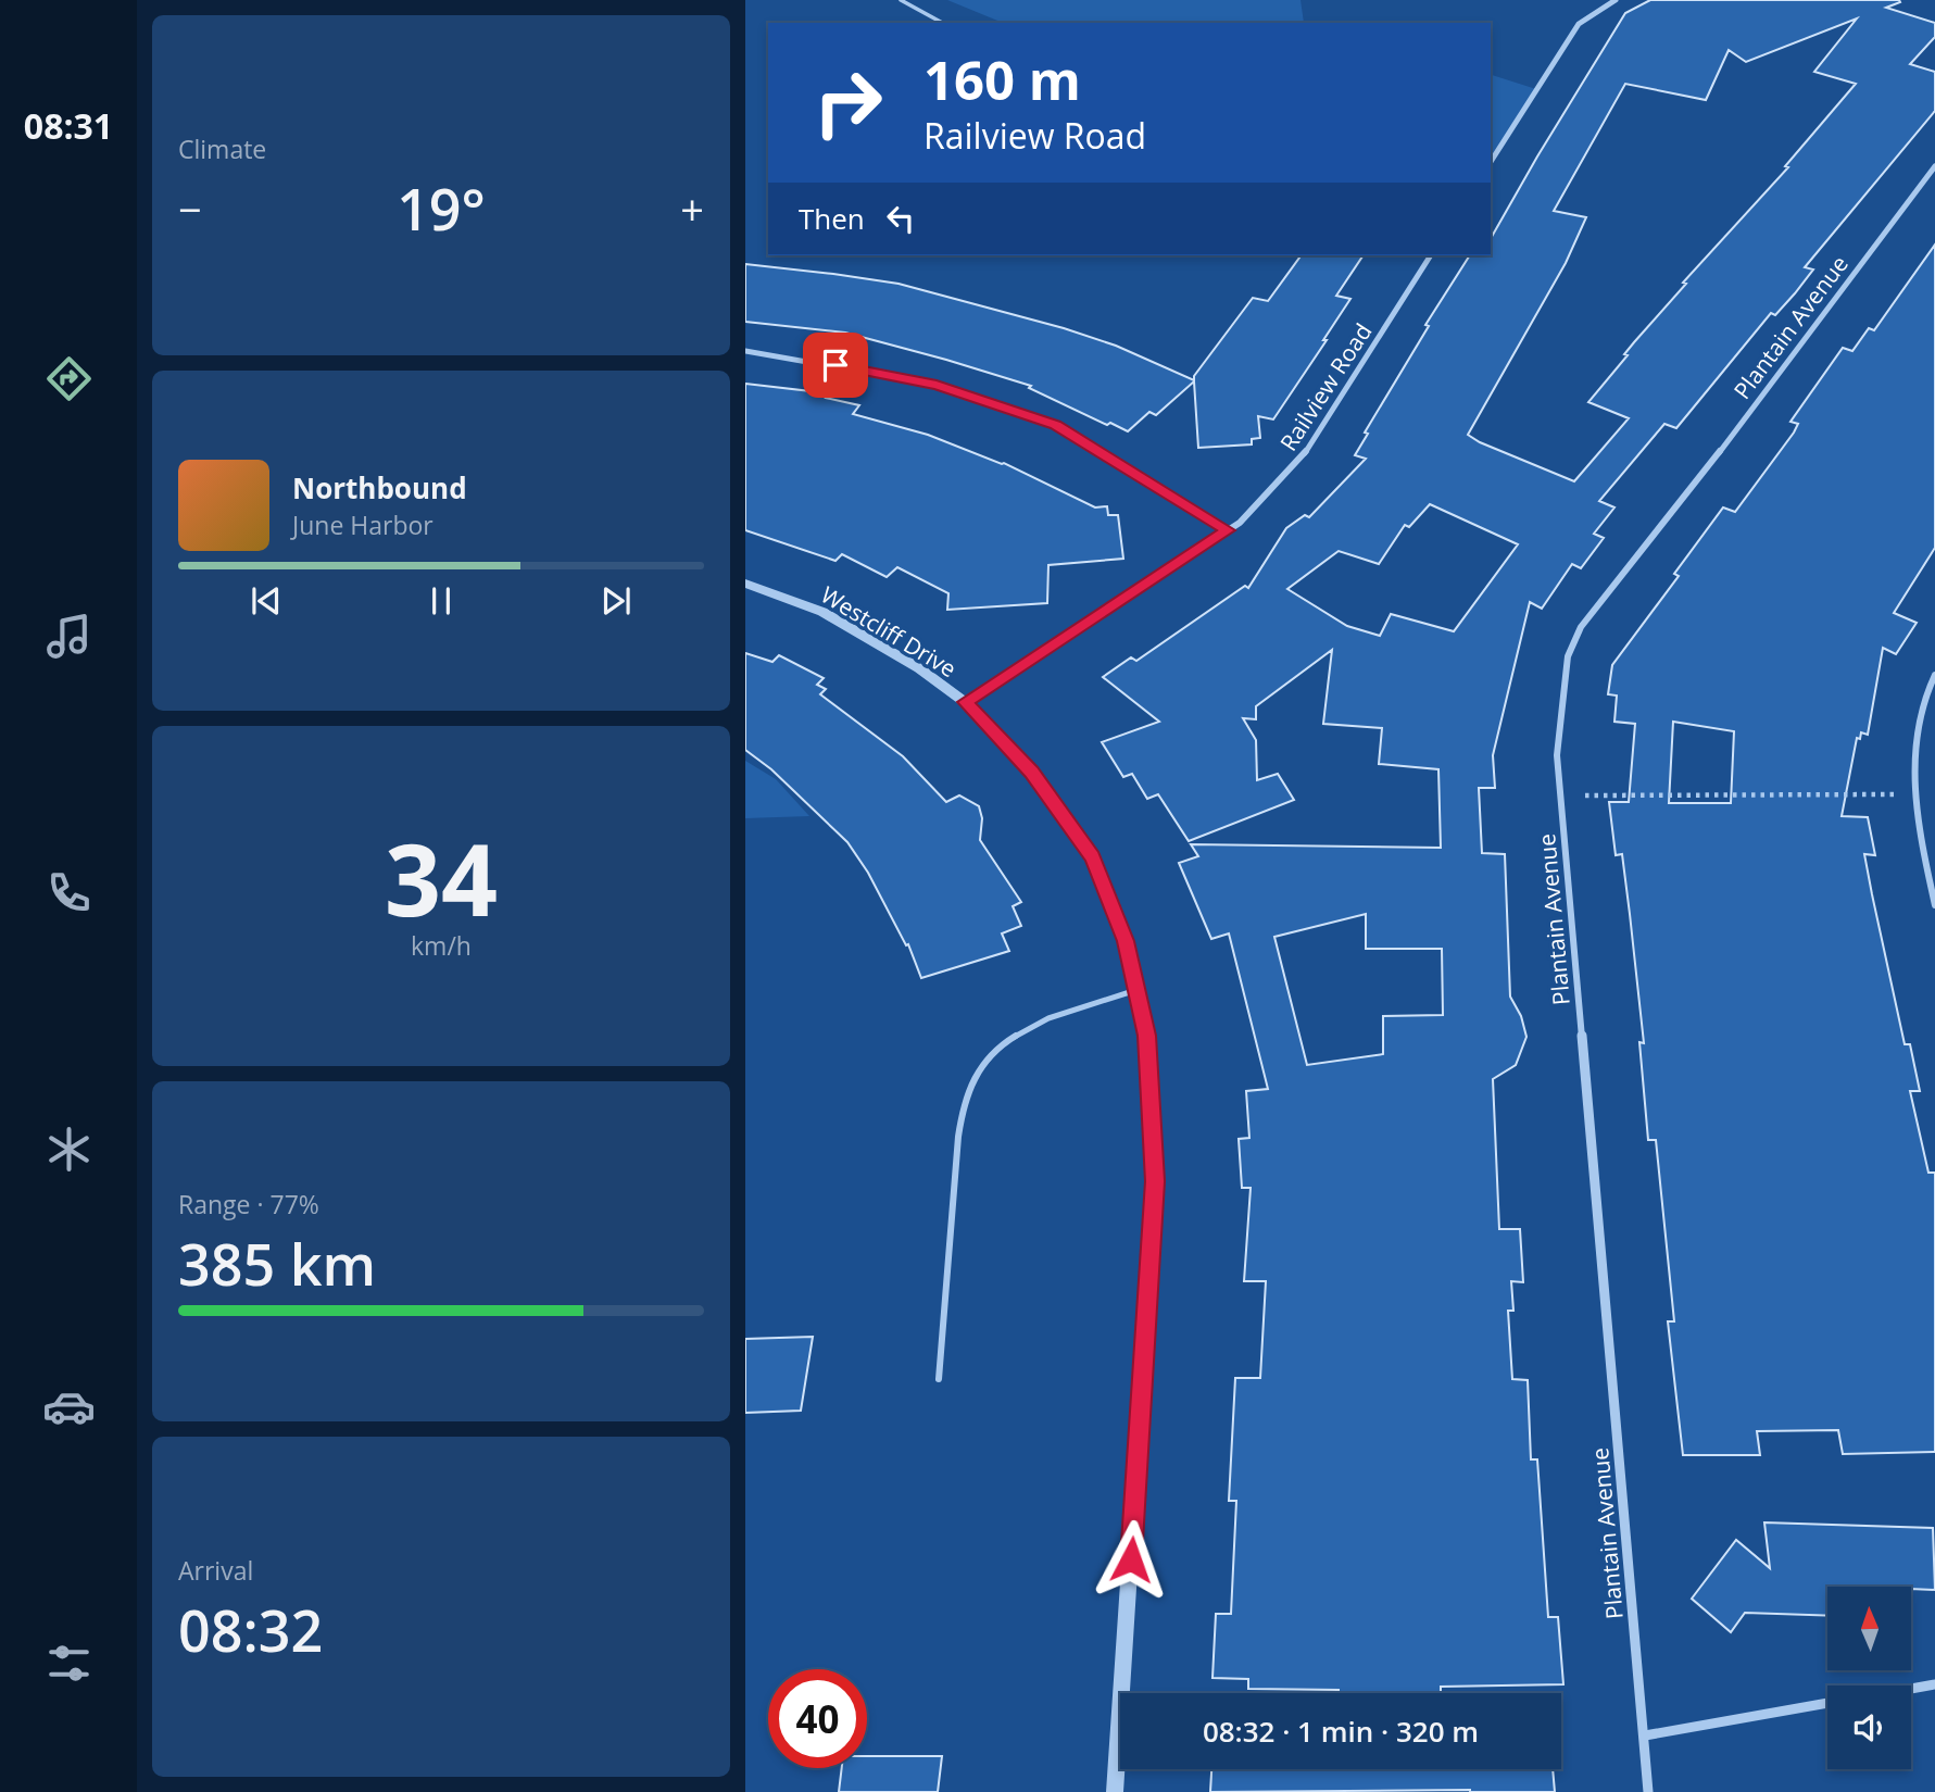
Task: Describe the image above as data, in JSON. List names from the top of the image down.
{
  "streets": {
    "street": ["Plantain Avenue", "Railview Road", "Westcliff Drive"]
  },
  "crossings": [
    ["Railview Road", "Westcliff Drive"]
  ],
  "north": "top",
  "page": {
    "tabs": "08:31",
    "tile": [
      "Climate",
      ["34", "km/h"],
      ["Range · 77%", "385 km"],
      ["Arrival", "08:32"]
    ],
    "turn": ["160 m", "Railview Road"],
    "heat": ["−", "19°", "+"],
    "then": "Then",
    "song": ["Northbound", "June Harbor"],
    "limit": "40",
    "trip": "08:32 · 1 min · 320 m"
  }
}
